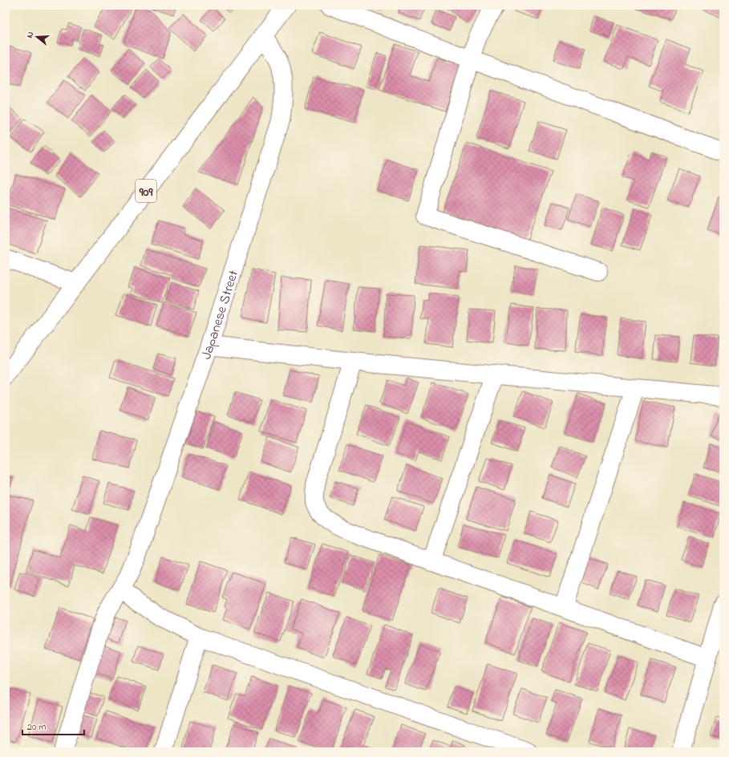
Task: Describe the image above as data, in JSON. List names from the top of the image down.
{
  "streets": {
    "street": ["909", "Japanese Street"]
  },
  "crossings": [
    ["909", "Japanese Street"]
  ],
  "scale_bar": "20 m",
  "north": "left"
}
